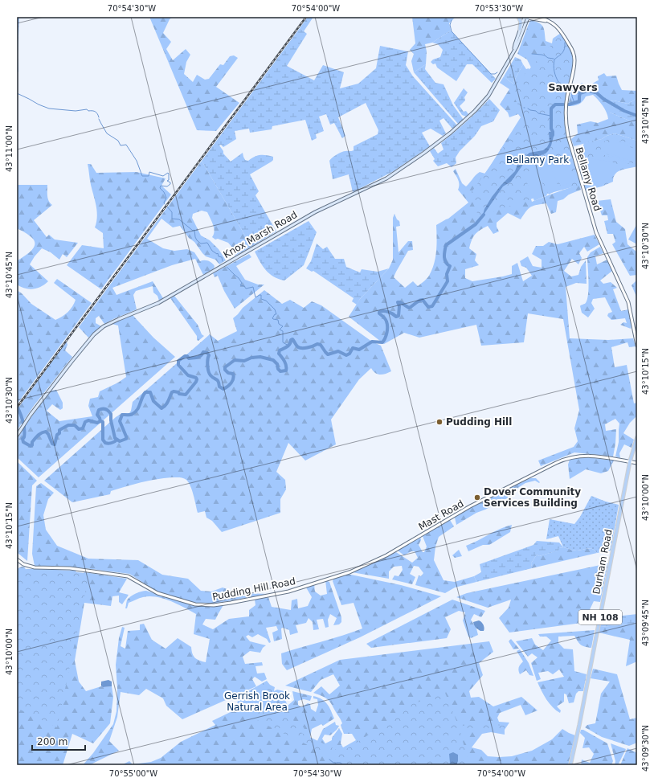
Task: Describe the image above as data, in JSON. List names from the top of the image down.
{
  "streets": {
    "main road": ["Knox Marsh Road", "Durham Road", "NH 108"],
    "street": ["Bellamy Road", "Mast Road", "Pudding Hill Road"]
  },
  "crossings": [
    ["Bellamy Road", "Knox Marsh Road"],
    ["Mast Road", "Durham Road"],
    ["Mast Road", "Pudding Hill Road"]
  ],
  "districts": ["Sawyers"],
  "parks": ["Bellamy Park", "Gerrish Brook Natural Area"],
  "places": ["Pudding Hill", "Dover Community Services Building"],
  "scale_bar": "200 m",
  "coordinates": [
    "70°54'30\"W",
    "70°54'00\"W",
    "70°53'30\"W",
    "43°10'45\"N",
    "43°11'00\"N",
    "43°10'30\"N",
    "43°10'15\"N",
    "43°10'00\"N",
    "43°09'45\"N",
    "43°09'30\"N",
    "70°55'00\"W"
  ]
}
